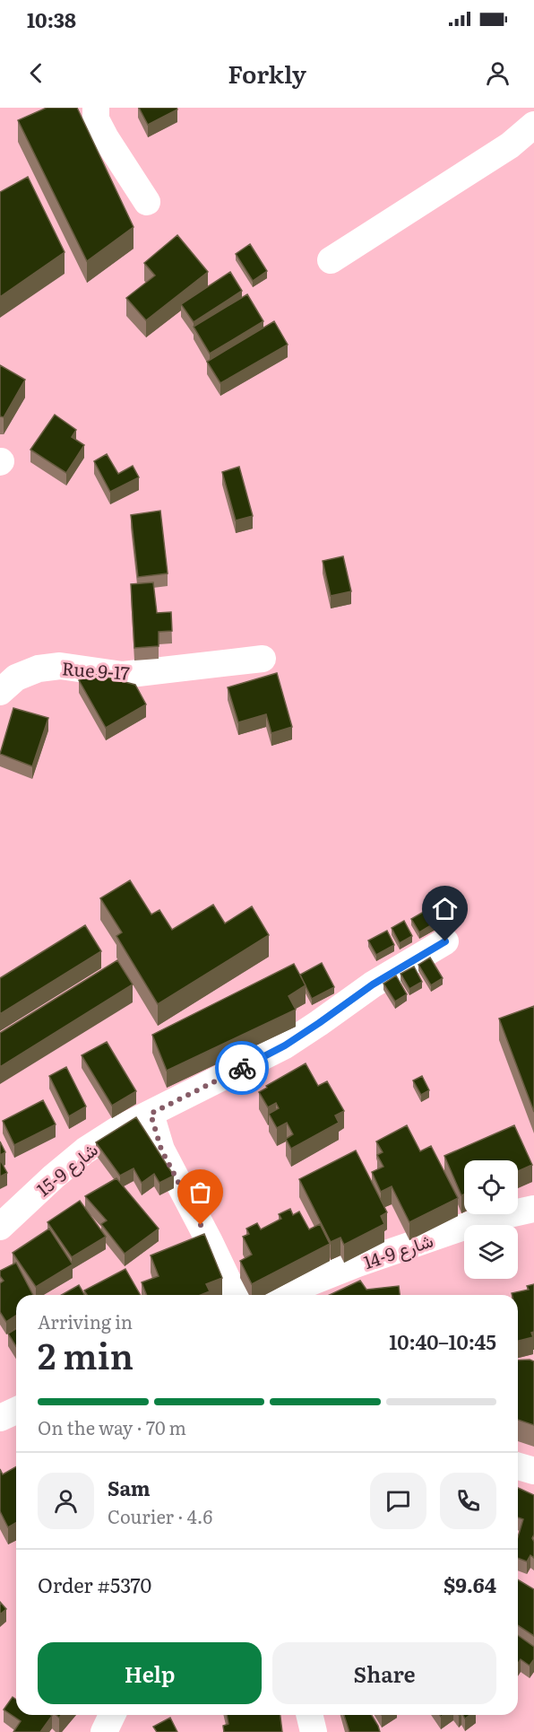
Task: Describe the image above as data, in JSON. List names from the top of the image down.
{
  "streets": {
    "street": ["Rue 9-17", "شارع 9-15", "شارع 9-14"]
  },
  "page": {
    "status": "10:38",
    "header": "Forkly",
    "heading": ["2 min", "Arriving in", "10:40–10:45"],
    "panel": [
      "Sam",
      "Courier · 4.6",
      "Order #5370",
      "$9.64"
    ],
    "bar": "On the way · 70 m",
    "buttons": ["Help", "Share"]
  }
}
